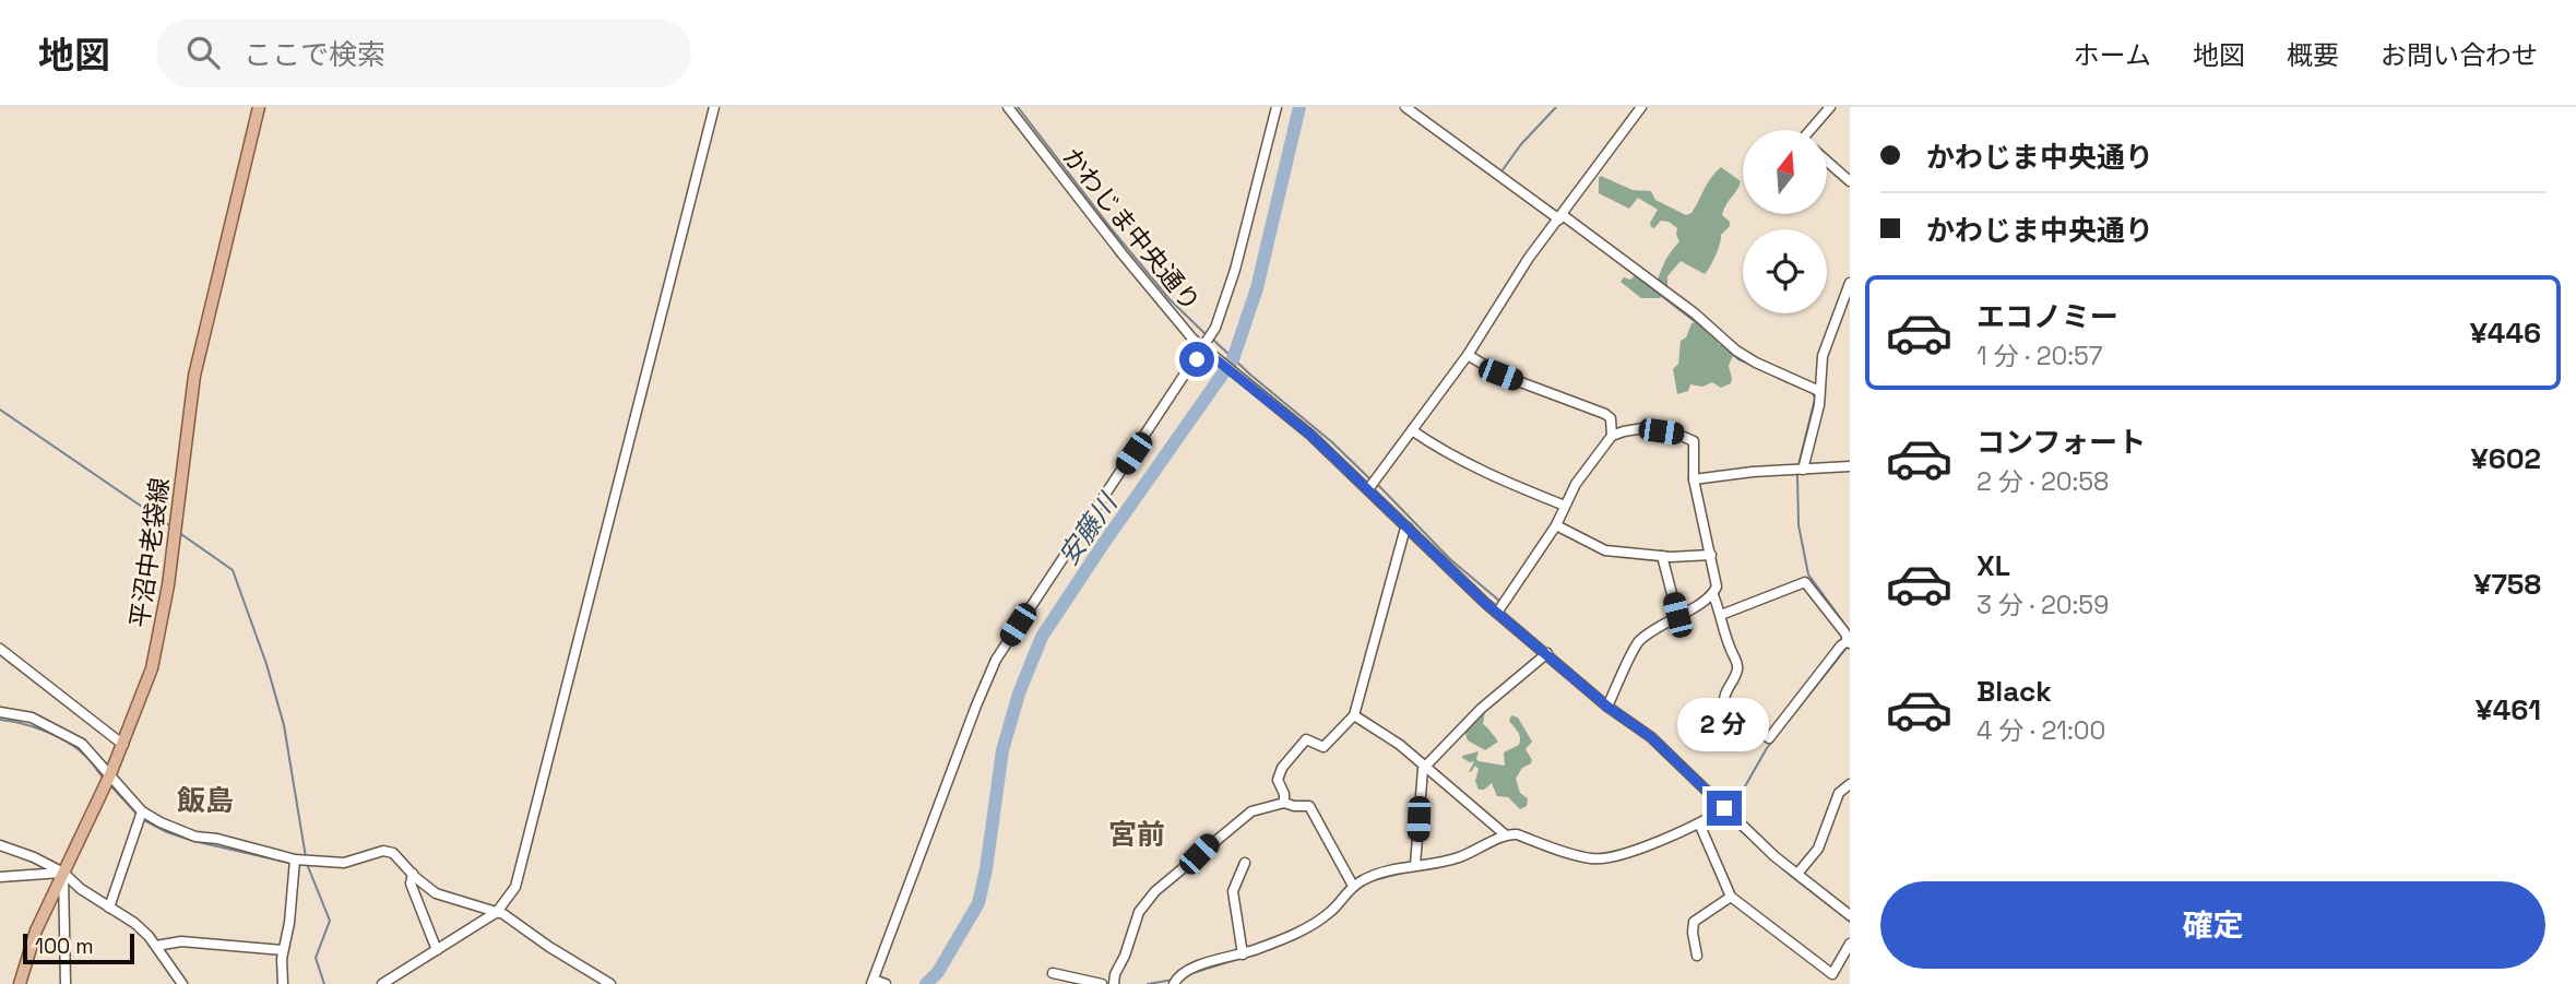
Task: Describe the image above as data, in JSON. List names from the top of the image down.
{
  "streets": {
    "main road": ["平沼中老袋線"],
    "street": ["かわじま中央通り"]
  },
  "districts": ["飯島", "宮前"],
  "water": ["安藤川"],
  "scale_bar": "100 m",
  "north": "top",
  "page": {
    "header": "地図",
    "search": "ここで検索",
    "nav": [
      "ホーム",
      "地図",
      "概要",
      "お問い合わせ"
    ],
    "banner": ["かわじま中央通り", "かわじま中央通り"],
    "list": [
      {
        "name": "エコノミー",
        "note": "1 分 · 20:57",
        "value": "¥446"
      },
      {
        "name": "コンフォート",
        "note": "2 分 · 20:58",
        "value": "¥602"
      },
      {
        "name": "XL",
        "note": "3 分 · 20:59",
        "value": "¥758"
      },
      {
        "name": "Black",
        "note": "4 分 · 21:00",
        "value": "¥461"
      }
    ],
    "bubble": "2 分",
    "buttons": "確定",
    "scale": "100 m"
  }
}
